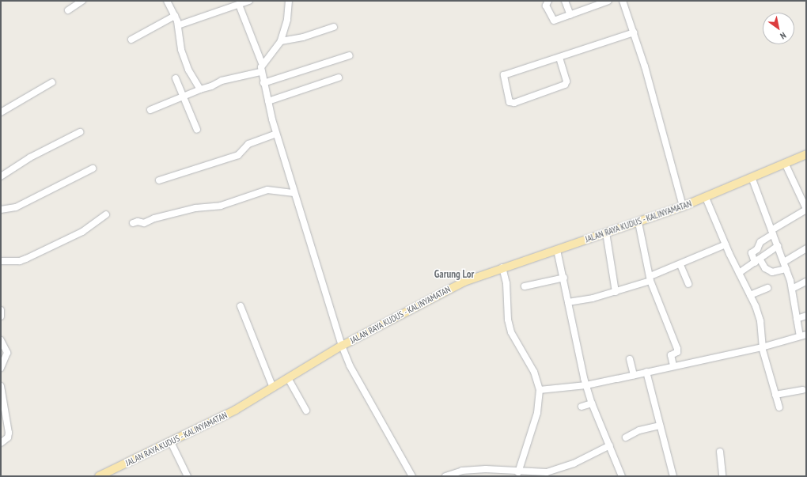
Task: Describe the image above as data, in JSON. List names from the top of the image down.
{
  "streets": {
    "main road": ["JALAN RAYA KUDUS - KALINYAMATAN"]
  },
  "districts": ["Garung Lor"],
  "north": "bottom right"
}
